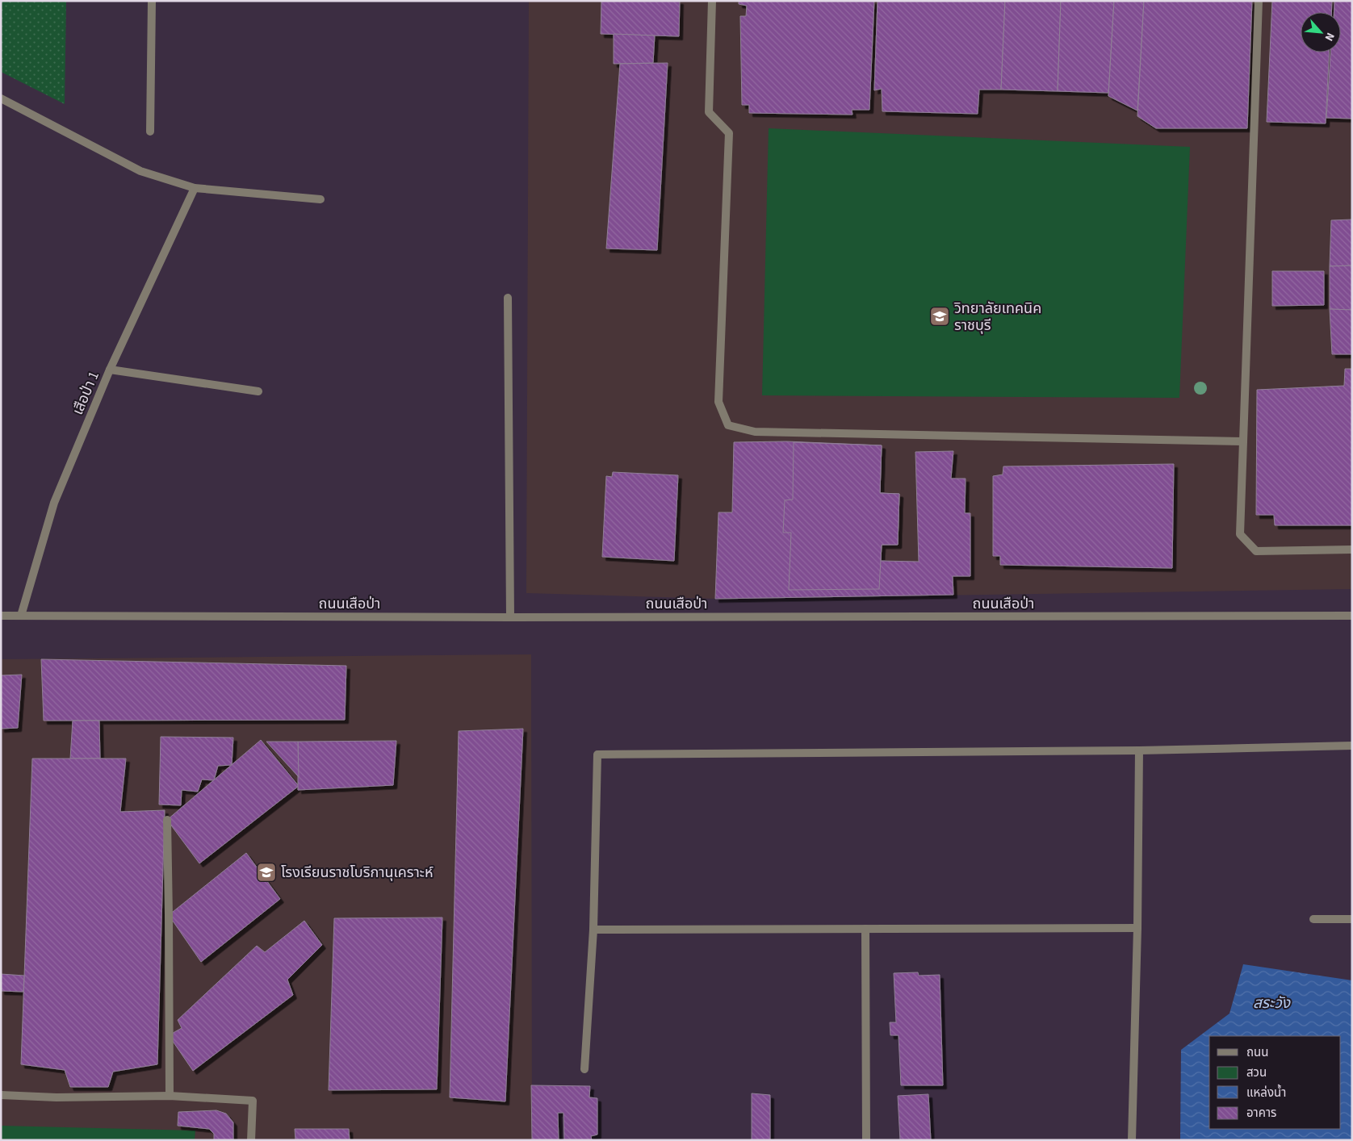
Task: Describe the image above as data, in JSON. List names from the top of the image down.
{
  "streets": {
    "street": ["เสือป่า 1", "ถนนเสือป่า"]
  },
  "crossings": [
    ["เสือป่า 1", "ถนนเสือป่า"]
  ],
  "water": ["สระวัง"],
  "places": {
    "school or university": ["วิทยาลัยเทคนิค ราชบุรี", "โรงเรียนราชโบริกานุเคราะห์"]
  },
  "legend": [
    "ถนน",
    "สวน",
    "แหล่งน้ำ",
    "อาคาร"
  ],
  "north": "bottom right"
}
